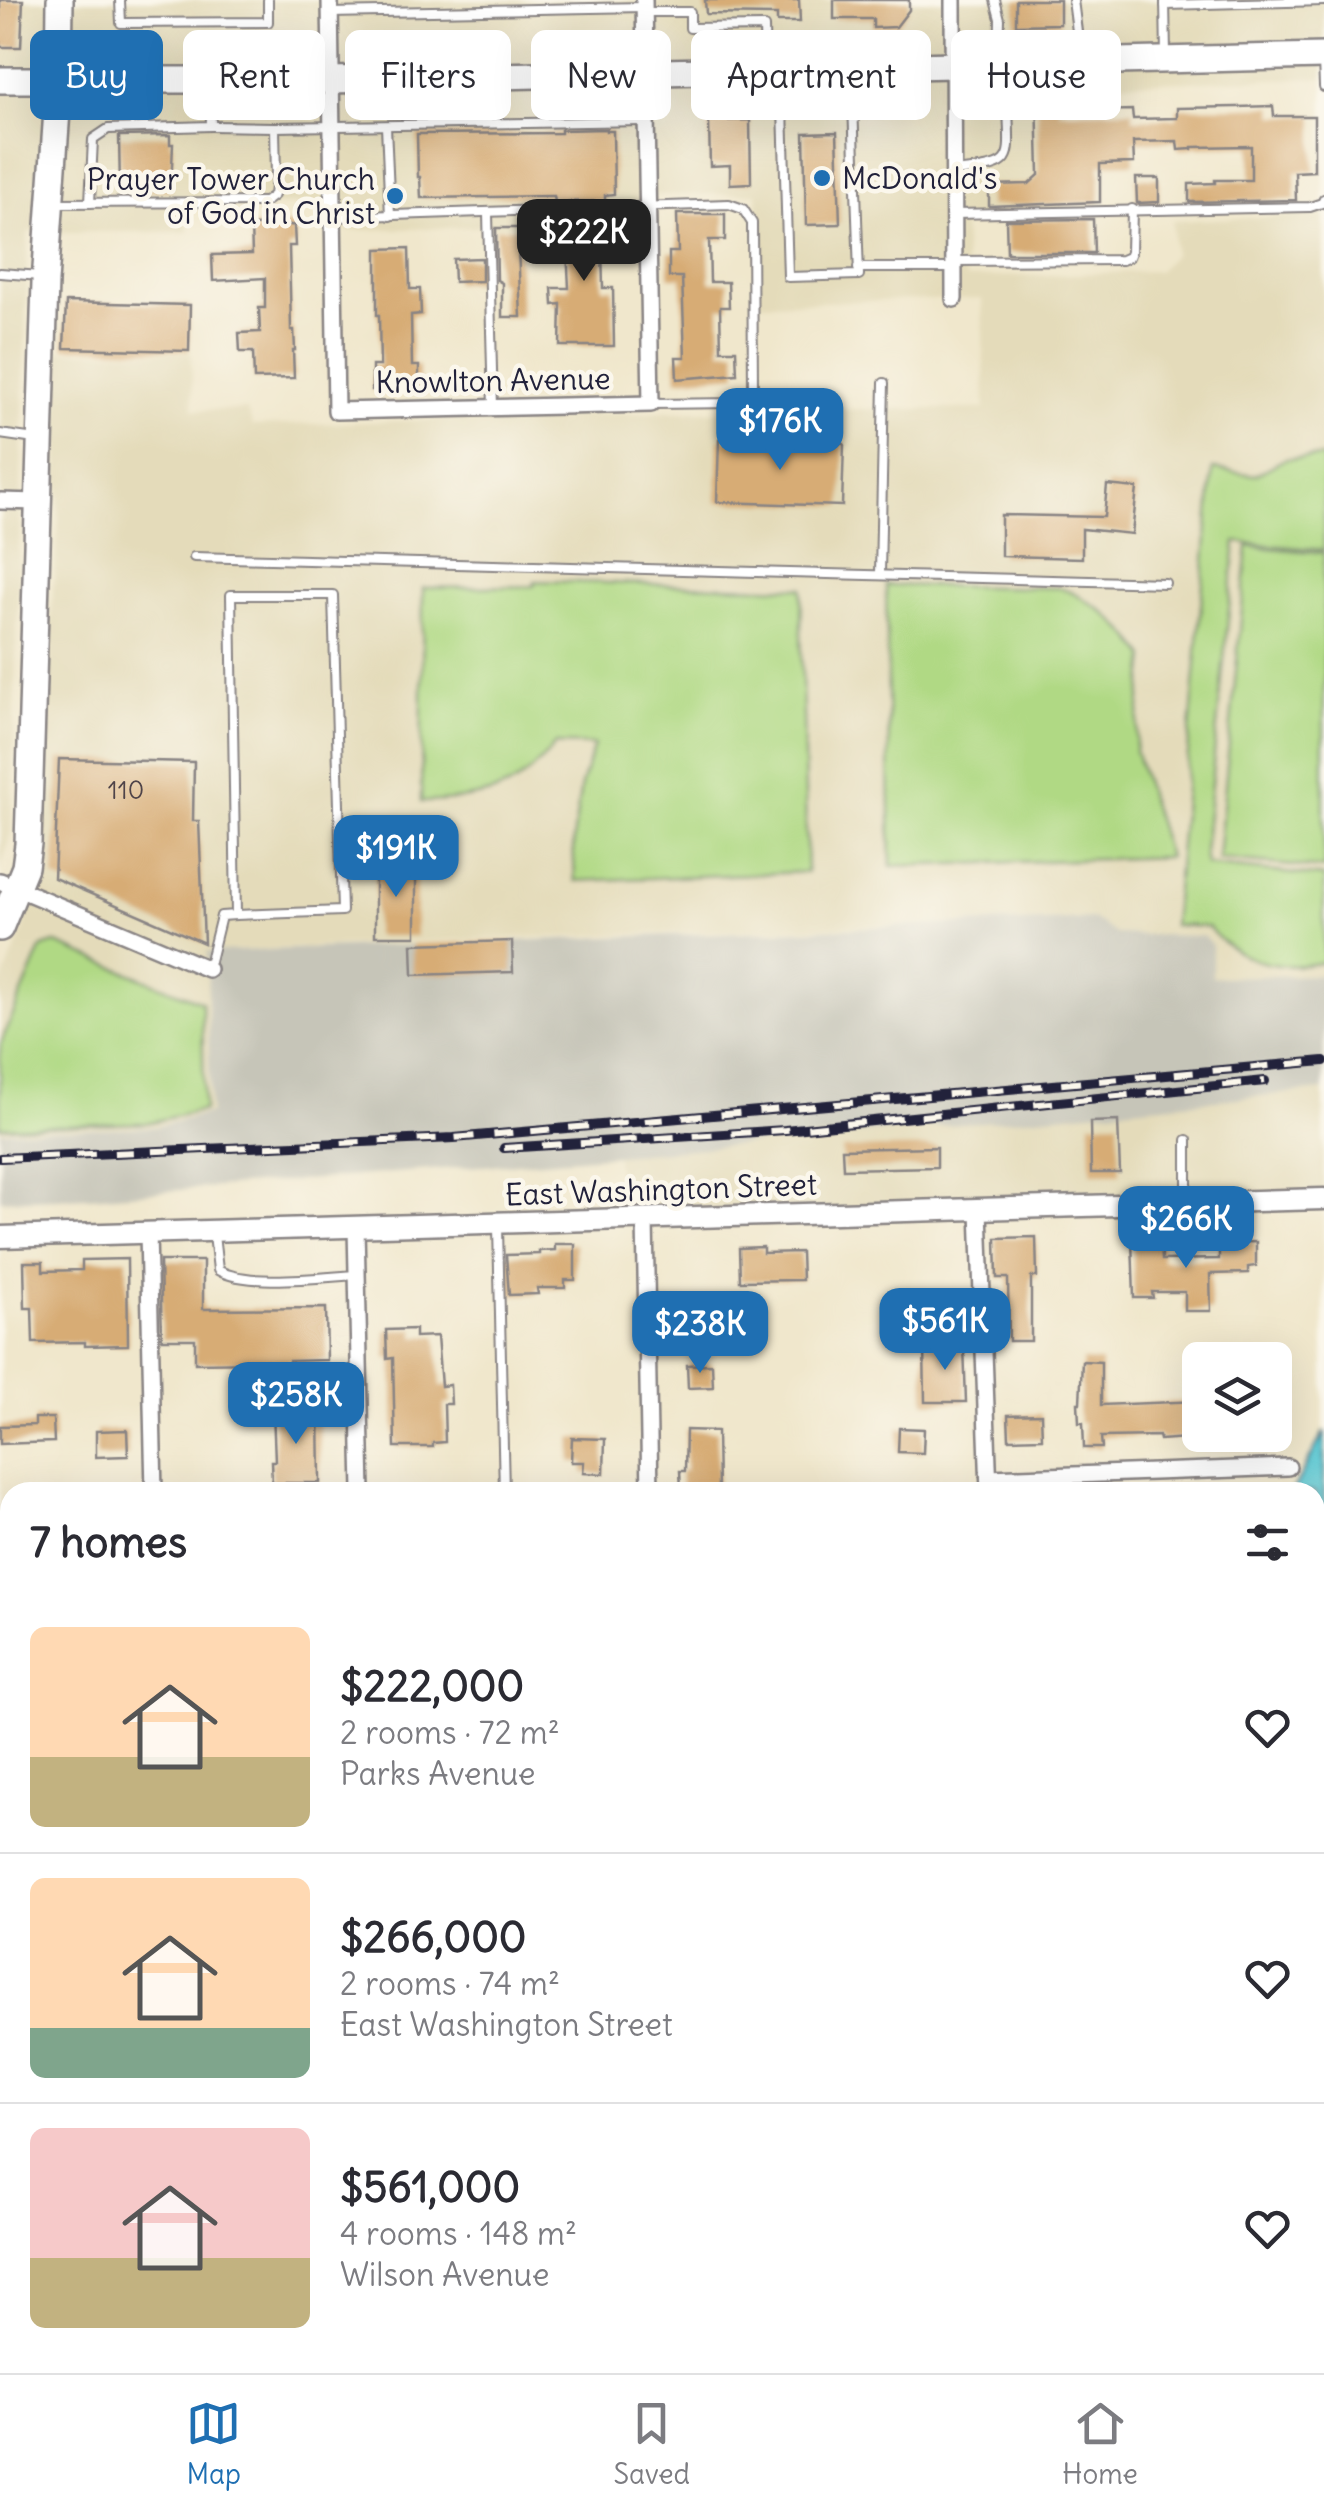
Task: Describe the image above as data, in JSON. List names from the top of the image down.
{
  "streets": {
    "street": ["Knowlton Avenue", "East Washington Street"]
  },
  "places": ["McDonald's", "Prayer Tower Church of God in Christ"],
  "house_numbers": ["110"],
  "page": {
    "chip": [
      "Buy",
      "Rent",
      "Filters",
      "New",
      "Apartment",
      "House"
    ],
    "price": [
      "$222K",
      "$176K",
      "$191K",
      "$266K",
      "$561K",
      "$238K",
      "$258K"
    ],
    "heading": "7 homes",
    "list": [
      {
        "name": "$222,000",
        "note": "2 rooms · 72 m² · Parks Avenue"
      },
      {
        "name": "$266,000",
        "note": "2 rooms · 74 m² · East Washington Street"
      },
      {
        "name": "$561,000",
        "note": "4 rooms · 148 m² · Wilson Avenue"
      }
    ],
    "tabs": ["Map", "Saved", "Home"]
  }
}
